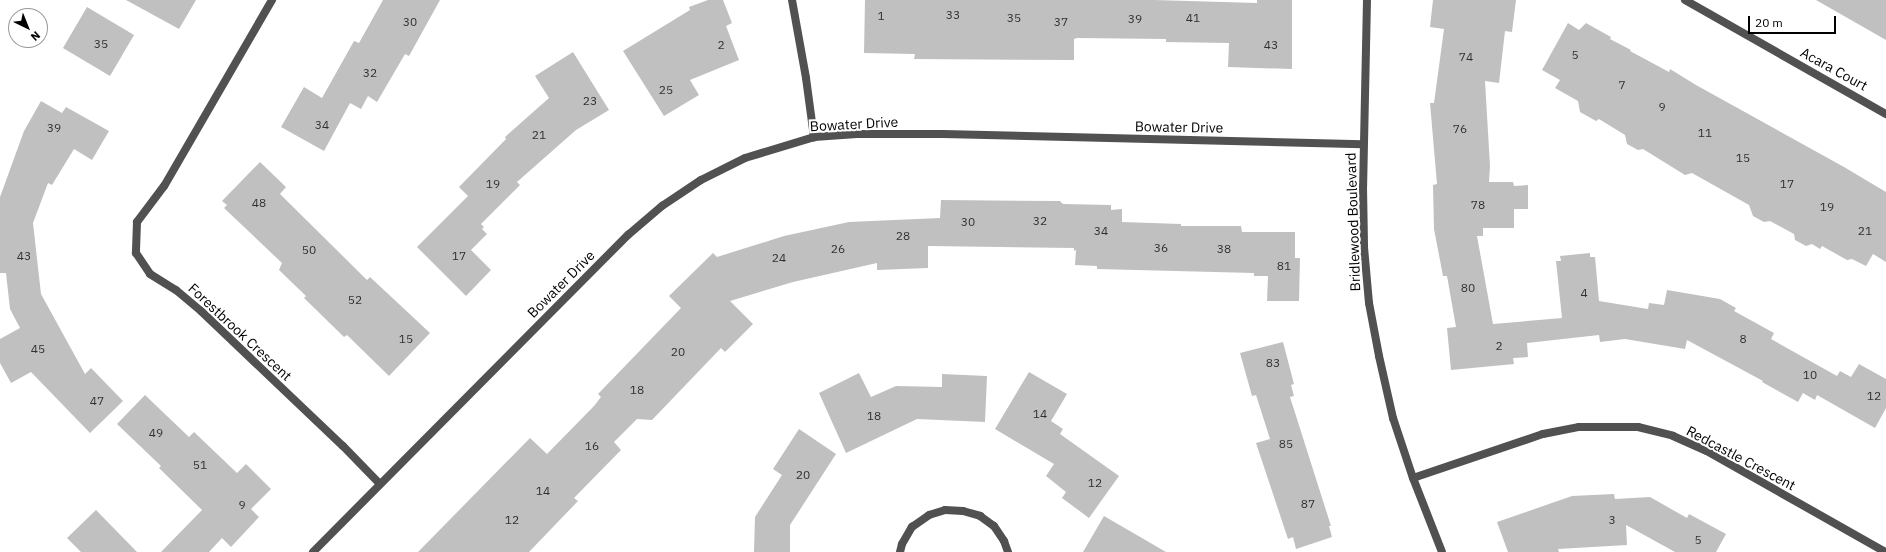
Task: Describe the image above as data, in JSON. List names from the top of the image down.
{
  "streets": {
    "street": [
      "Acara Court",
      "Bowater Drive",
      "Bridlewood Boulevard",
      "Forestbrook Crescent",
      "Redcastle Crescent"
    ]
  },
  "crossings": [
    ["Bowater Drive", "Bridlewood Boulevard"],
    ["Bowater Drive", "Forestbrook Crescent"],
    ["Bridlewood Boulevard", "Redcastle Crescent"]
  ],
  "house_numbers": [
    "33",
    "1",
    "35",
    "41",
    "39",
    "30",
    "37",
    "35",
    "2",
    "43",
    "5",
    "74",
    "32",
    "7",
    "25",
    "23",
    "9",
    "34",
    "39",
    "76",
    "11",
    "21",
    "15",
    "19",
    "17",
    "48",
    "78",
    "19",
    "32",
    "30",
    "34",
    "21",
    "28",
    "36",
    "26",
    "38",
    "50",
    "43",
    "17",
    "24",
    "81",
    "80",
    "4",
    "52",
    "15",
    "8",
    "2",
    "45",
    "20",
    "83",
    "10",
    "18",
    "12",
    "47",
    "14",
    "18",
    "49",
    "85",
    "16",
    "51",
    "20",
    "12",
    "14",
    "87",
    "9",
    "12",
    "3",
    "5"
  ],
  "scale_bar": "20 m",
  "north": "bottom right"
}
